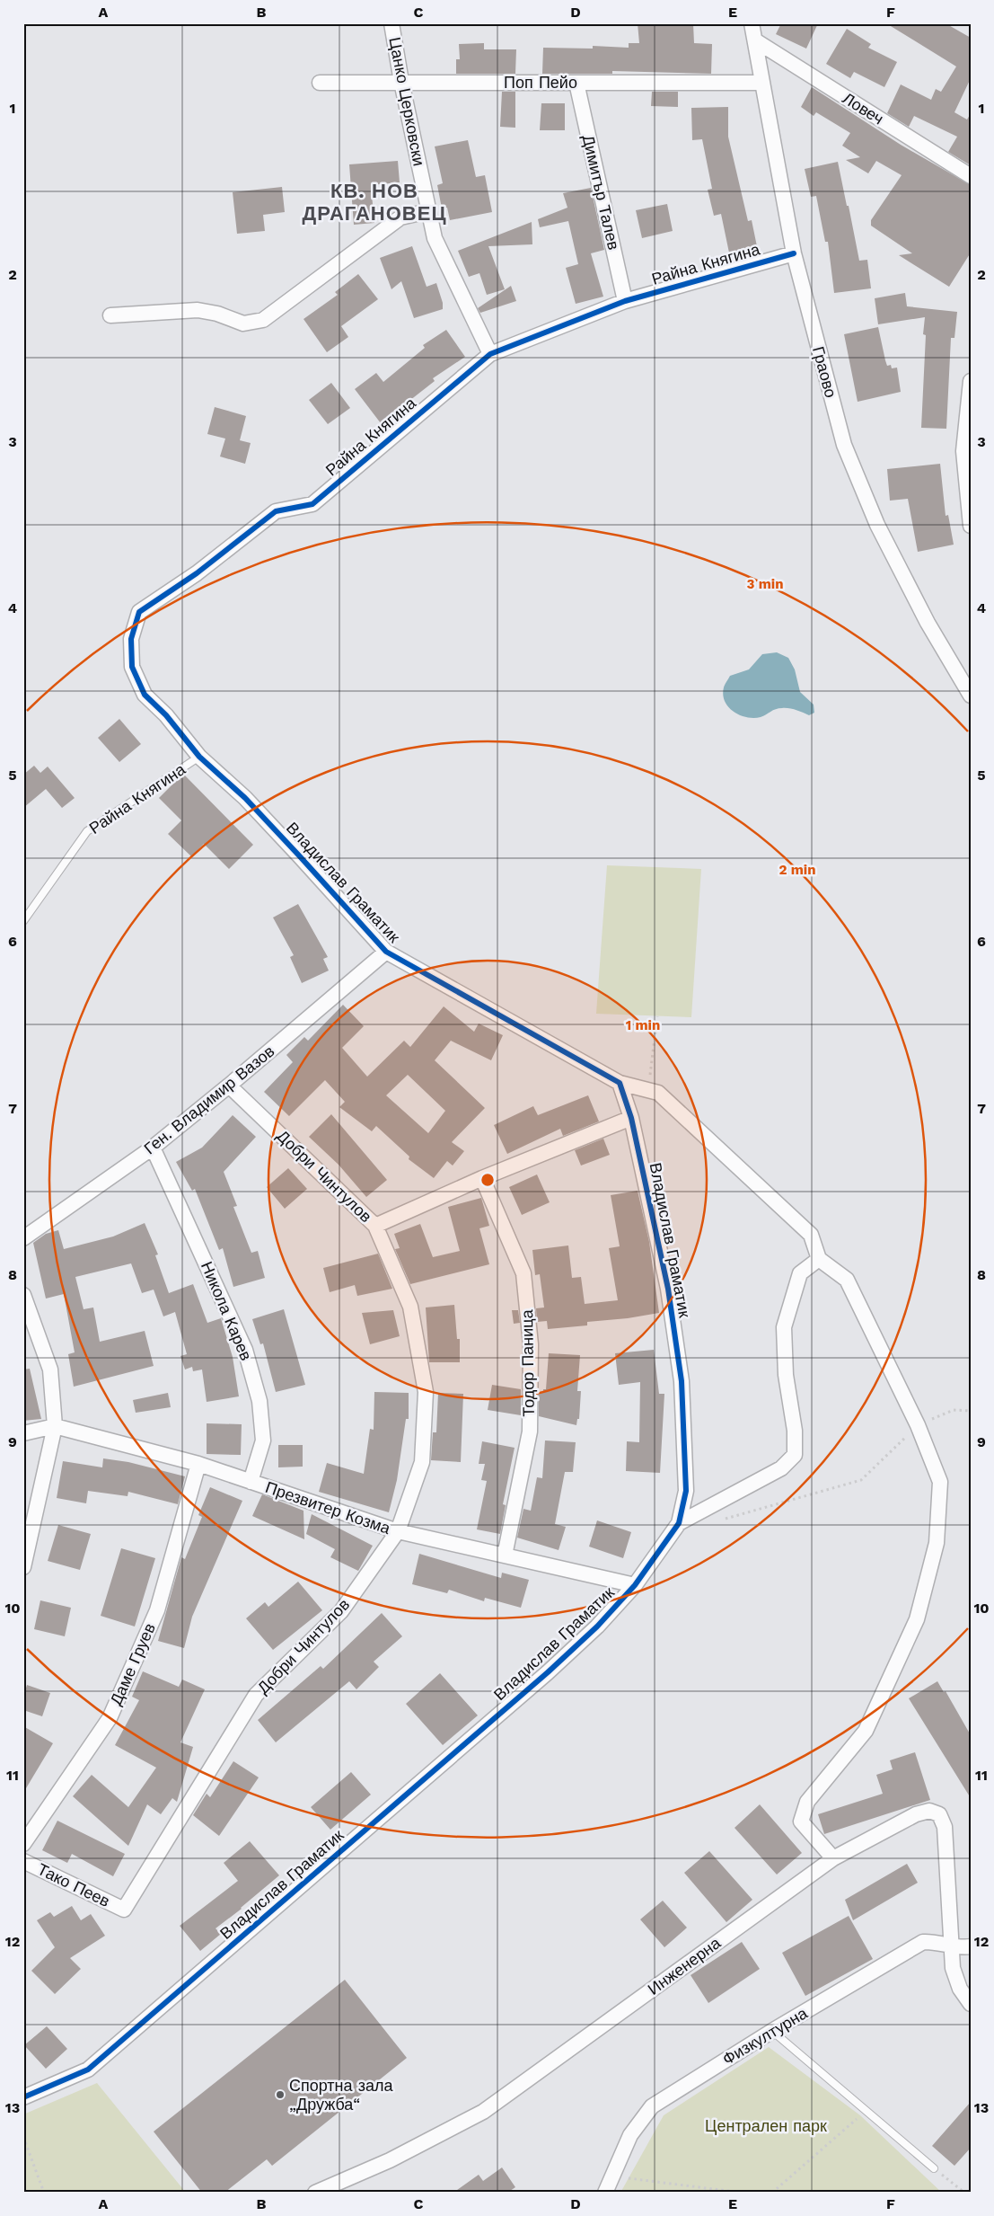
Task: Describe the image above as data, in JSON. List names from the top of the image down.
{
  "streets": {
    "street": [
      "Поп Пейо",
      "Цанко Церковски",
      "Ловеч",
      "Димитър Талев",
      "Райна Княгина",
      "Граово",
      "Владислав Граматик",
      "Ген. Владимир Вазов",
      "Добри Чинтулов",
      "Никола Карев",
      "Тодор Паница",
      "Презвитер Козма",
      "Даме Груев",
      "Тако Пеев",
      "Инженерна",
      "Физкултурна"
    ]
  },
  "crossings": [
    ["Поп Пейо", "Цанко Церковски"],
    ["Поп Пейо", "Димитър Талев"],
    ["Поп Пейо", "Граово"],
    ["Цанко Церковски", "Райна Княгина"],
    ["Ловеч", "Граово"],
    ["Димитър Талев", "Райна Княгина"],
    ["Райна Княгина", "Граово"],
    ["Райна Княгина", "Владислав Граматик"],
    ["Владислав Граматик", "Ген. Владимир Вазов"],
    ["Владислав Граматик", "Презвитер Козма"],
    ["Ген. Владимир Вазов", "Добри Чинтулов"],
    ["Ген. Владимир Вазов", "Никола Карев"],
    ["Добри Чинтулов", "Презвитер Козма"],
    ["Добри Чинтулов", "Тако Пеев"],
    ["Никола Карев", "Презвитер Козма"],
    ["Тодор Паница", "Презвитер Козма"],
    ["Презвитер Козма", "Даме Груев"],
    ["Инженерна", "Физкултурна"]
  ],
  "districts": ["КВ. НОВ ДРАГАНОВЕЦ"],
  "parks": ["Централен парк"],
  "places": ["Спортна зала „Дружба“"],
  "grid": {
    "columns": [
      "A",
      "B",
      "C",
      "D",
      "E",
      "F"
    ],
    "rows": [
      "1",
      "2",
      "3",
      "4",
      "5",
      "6",
      "7",
      "8",
      "9",
      "10",
      "11",
      "12",
      "13"
    ]
  },
  "rings": ["3 min", "2 min", "1 min"]
}
